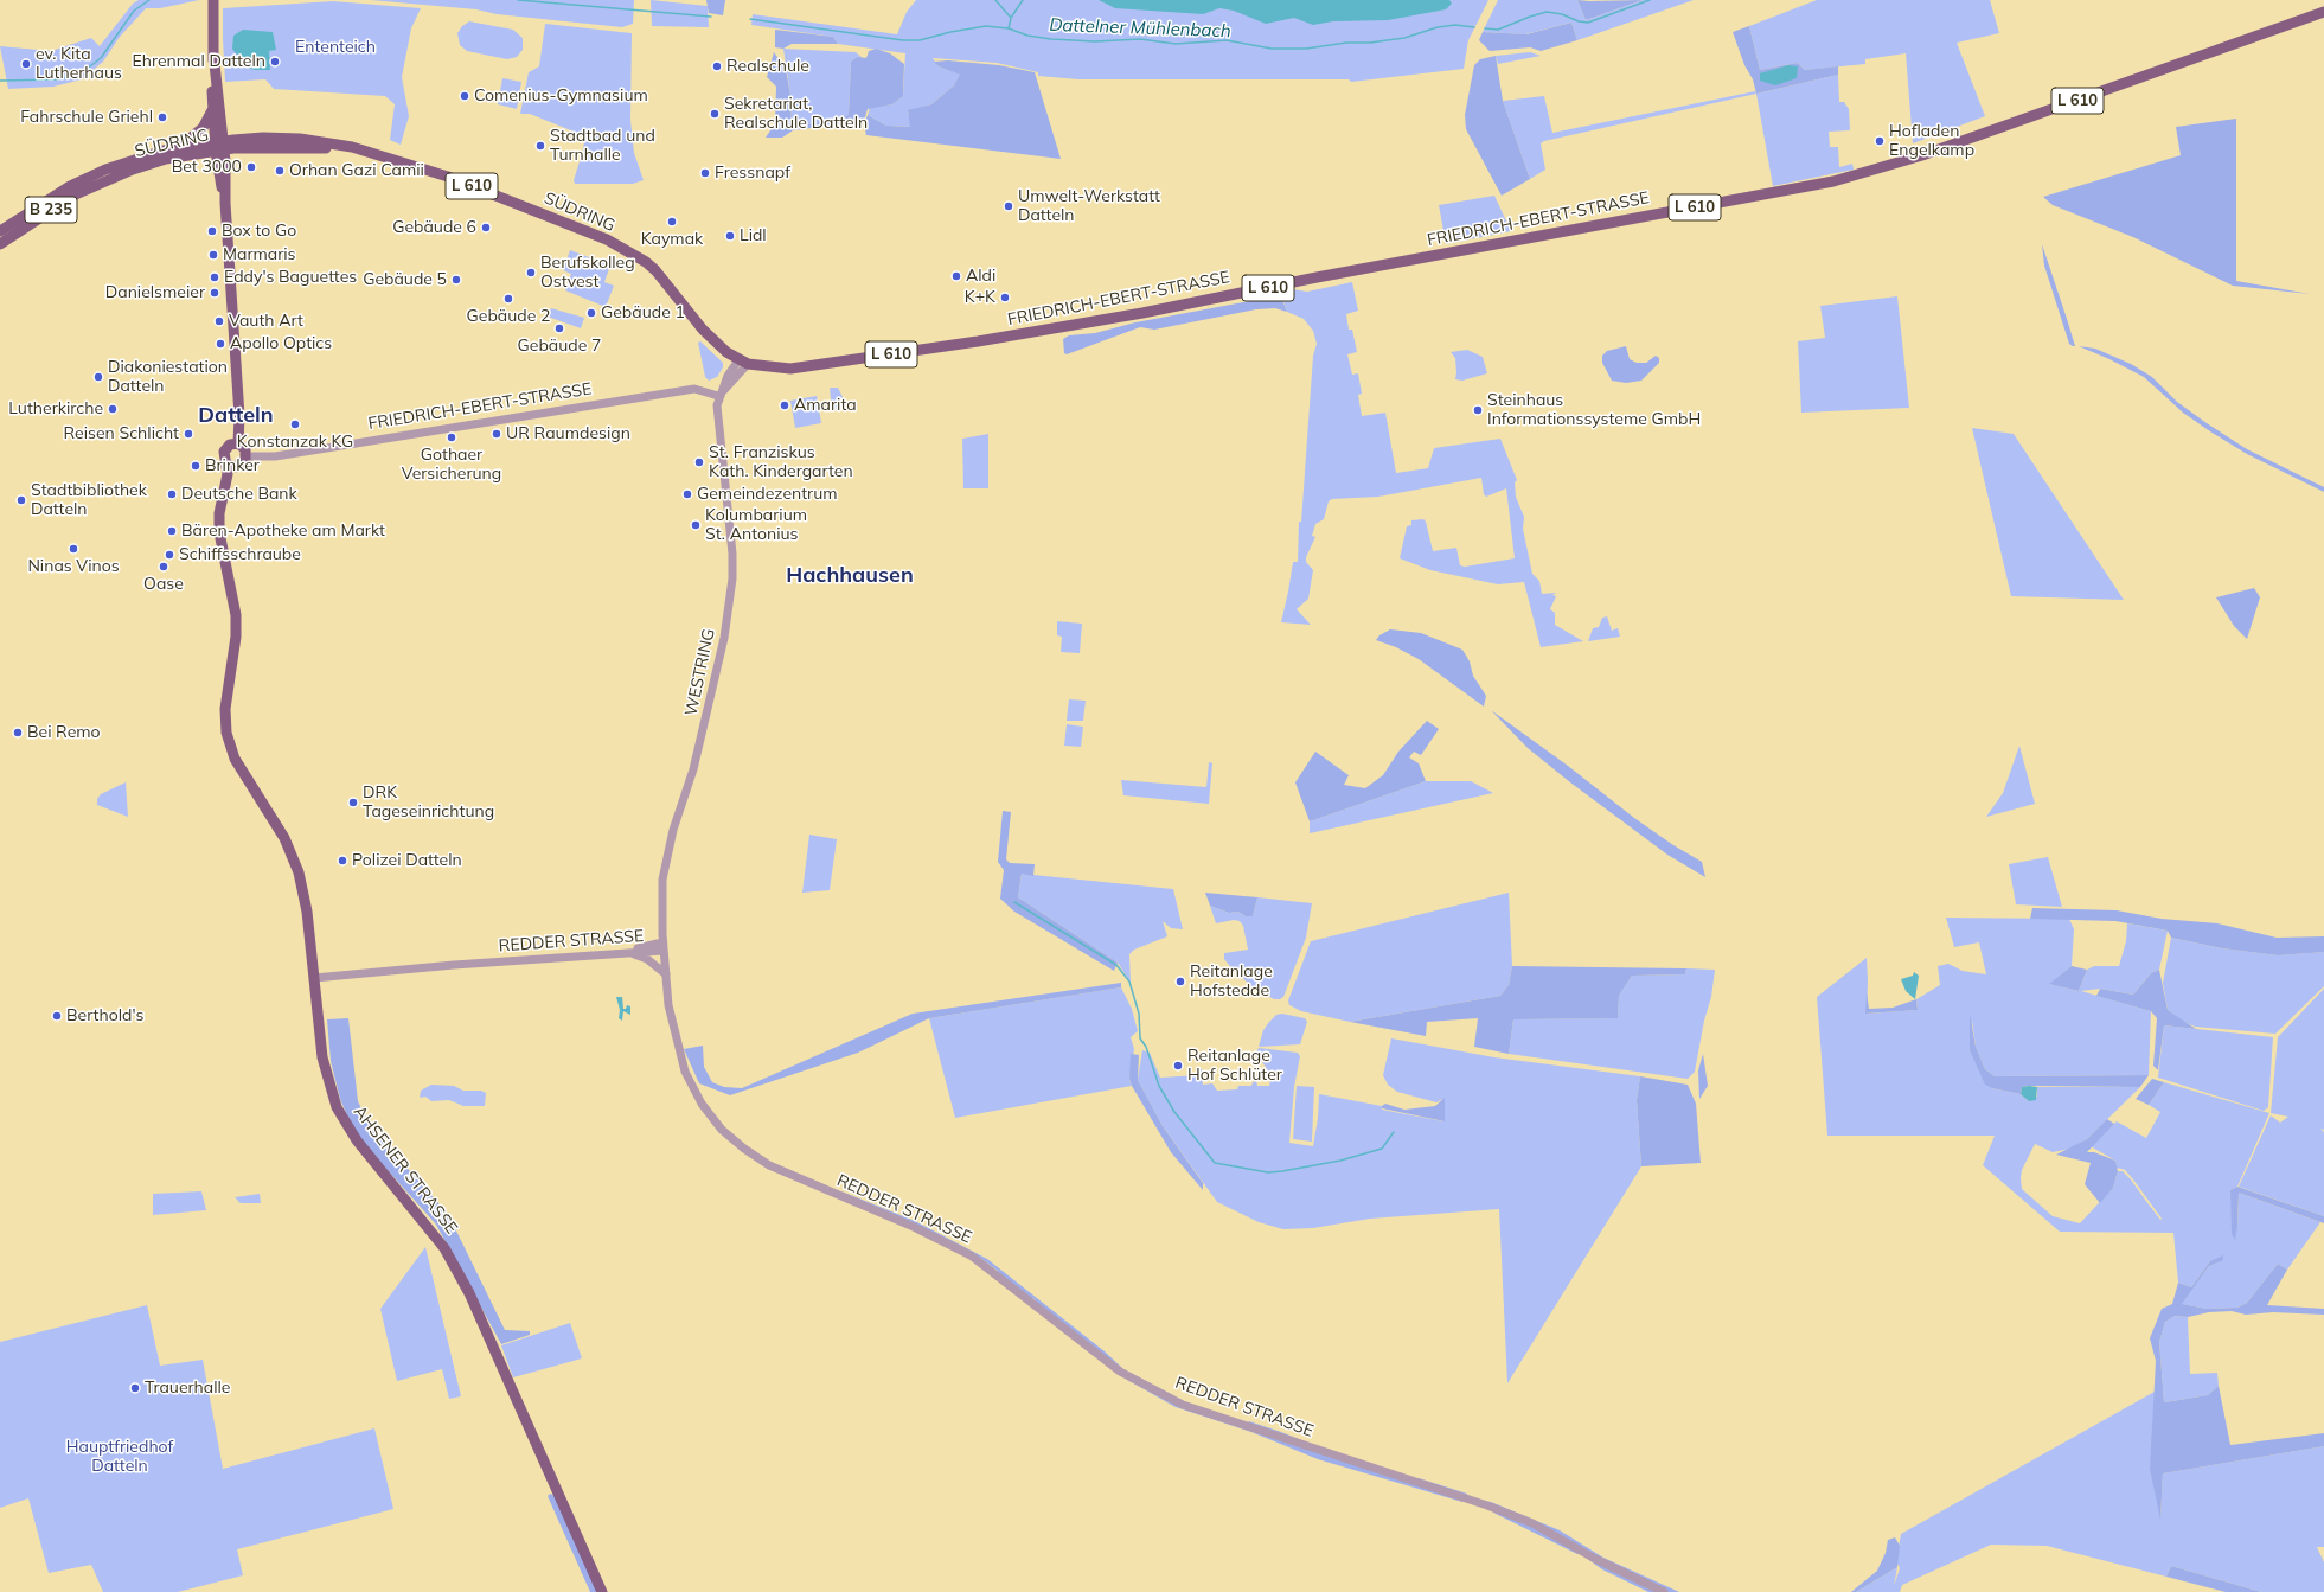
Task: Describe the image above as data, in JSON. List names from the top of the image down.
{
  "streets": {
    "main road": [
      "L 610",
      "SÜDRING",
      "B 235",
      "FRIEDRICH-EBERT-STRASSE",
      "AHSENER STRASSE"
    ],
    "street": ["WESTRING", "REDDER STRASSE"]
  },
  "crossings": [
    ["SÜDRING", "B 235"],
    ["SÜDRING", "FRIEDRICH-EBERT-STRASSE"],
    ["SÜDRING", "WESTRING"],
    ["FRIEDRICH-EBERT-STRASSE", "WESTRING"],
    ["FRIEDRICH-EBERT-STRASSE", "AHSENER STRASSE"],
    ["WESTRING", "REDDER STRASSE"],
    ["REDDER STRASSE", "AHSENER STRASSE"]
  ],
  "districts": ["Datteln", "Hachhausen"],
  "water": ["Dattelner Mühlenbach"],
  "parks": ["Ententeich", "Hauptfriedhof Datteln"],
  "places": [
    "Ehrenmal Datteln",
    "ev. Kita Lutherhaus",
    "Realschule",
    "Comenius-Gymnasium",
    "Sekretariat, Realschule Datteln",
    "Fahrschule Griehl",
    "Hofladen Engelkamp",
    "Stadtbad und Turnhalle",
    "Bet 3000",
    "Orhan Gazi Camii",
    "Fressnapf",
    "Umwelt-Werkstatt Datteln",
    "Kaymak",
    "Gebäude 6",
    "Box to Go",
    "Lidl",
    "Marmaris",
    "Berufskolleg Ostvest",
    "Aldi",
    "Eddy's Baguettes",
    "Gebäude 5",
    "Danielsmeier",
    "K+K",
    "Gebäude 2",
    "Gebäude 1",
    "Vauth Art",
    "Gebäude 7",
    "Apollo Optics",
    "Diakoniestation Datteln",
    "Amarita",
    "Lutherkirche",
    "Steinhaus Informationssysteme GmbH",
    "Konstanzak KG",
    "Reisen Schlicht",
    "UR Raumdesign",
    "Gothaer Versicherung",
    "St. Franziskus Kath. Kindergarten",
    "Brinker",
    "Deutsche Bank",
    "Gemeindezentrum",
    "Stadtbibliothek Datteln",
    "Kolumbarium St. Antonius",
    "Bären-Apotheke am Markt",
    "Ninas Vinos",
    "Schiffsschraube",
    "Oase",
    "Bei Remo",
    "DRK Tageseinrichtung",
    "Polizei Datteln",
    "Reitanlage Hofstedde",
    "Berthold's",
    "Reitanlage Hof Schlüter",
    "Trauerhalle"
  ]
}
